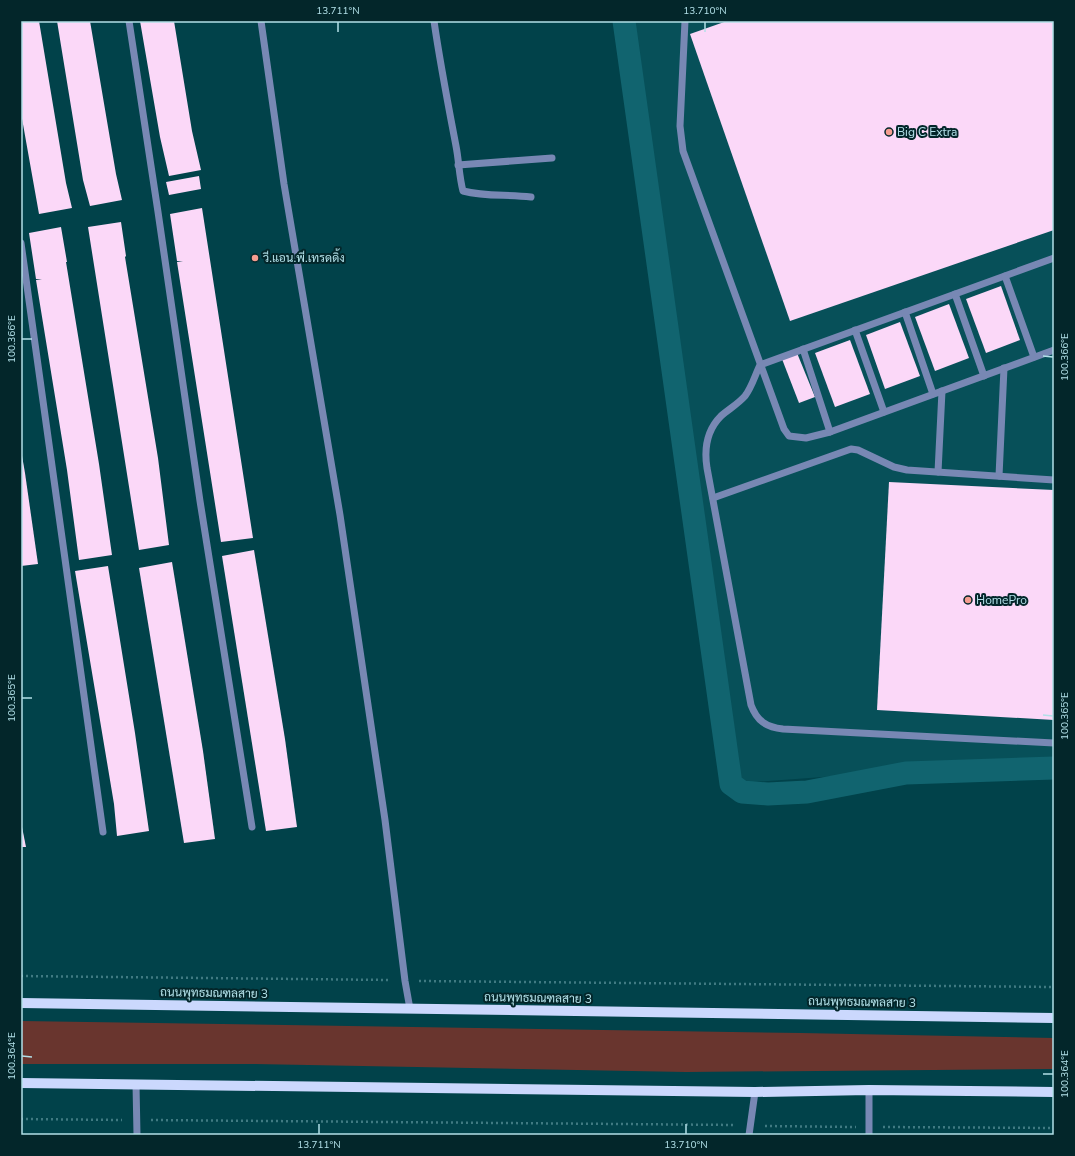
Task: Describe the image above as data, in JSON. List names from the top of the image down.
{
  "streets": {
    "main road": ["ถนนพุทธมณฑลสาย 3"]
  },
  "places": ["Big C Extra", "วี.แอน.พี.เทรดดิ้ง", "HomePro"],
  "coordinates": [
    "13.711°N",
    "13.710°N",
    "100.366°E",
    "100.365°E",
    "100.364°E"
  ]
}
